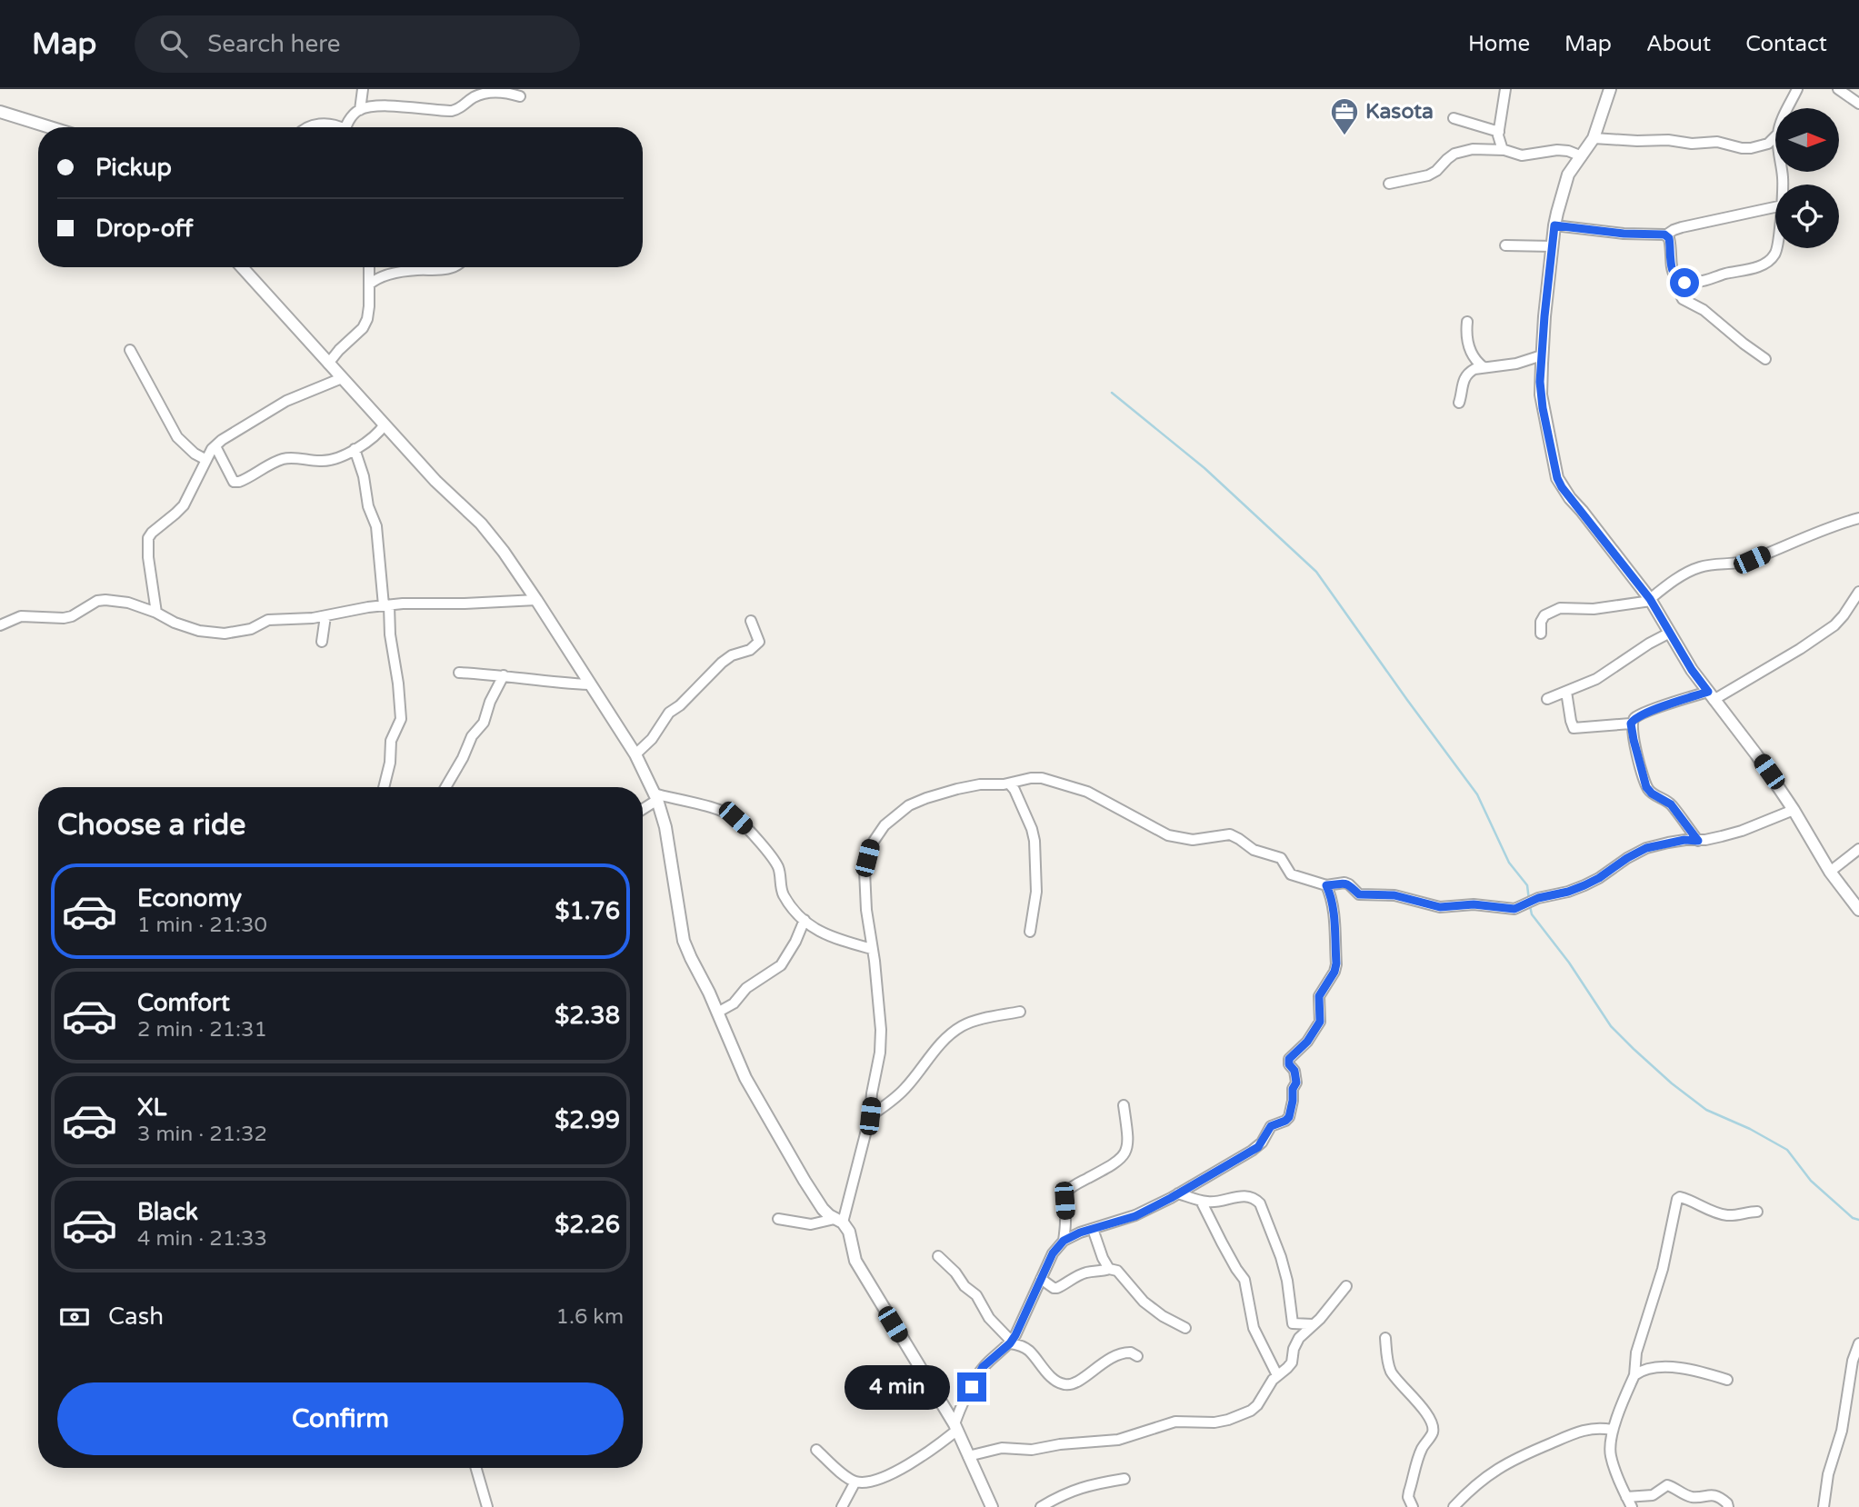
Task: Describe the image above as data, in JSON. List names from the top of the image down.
{
  "places": {
    "office": ["Kasota"]
  },
  "north": "right",
  "page": {
    "header": "Map",
    "search": "Search here",
    "nav": [
      "Home",
      "Map",
      "About",
      "Contact"
    ],
    "banner": ["Pickup", "Drop-off"],
    "heading": "Choose a ride",
    "list": [
      {
        "name": "Economy",
        "note": "1 min · 21:30",
        "value": "$1.76"
      },
      {
        "name": "Comfort",
        "note": "2 min · 21:31",
        "value": "$2.38"
      },
      {
        "name": "XL",
        "note": "3 min · 21:32",
        "value": "$2.99"
      },
      {
        "name": "Black",
        "note": "4 min · 21:33",
        "value": "$2.26"
      }
    ],
    "pay": ["Cash", "1.6 km"],
    "bubble": "4 min",
    "buttons": "Confirm"
  }
}
